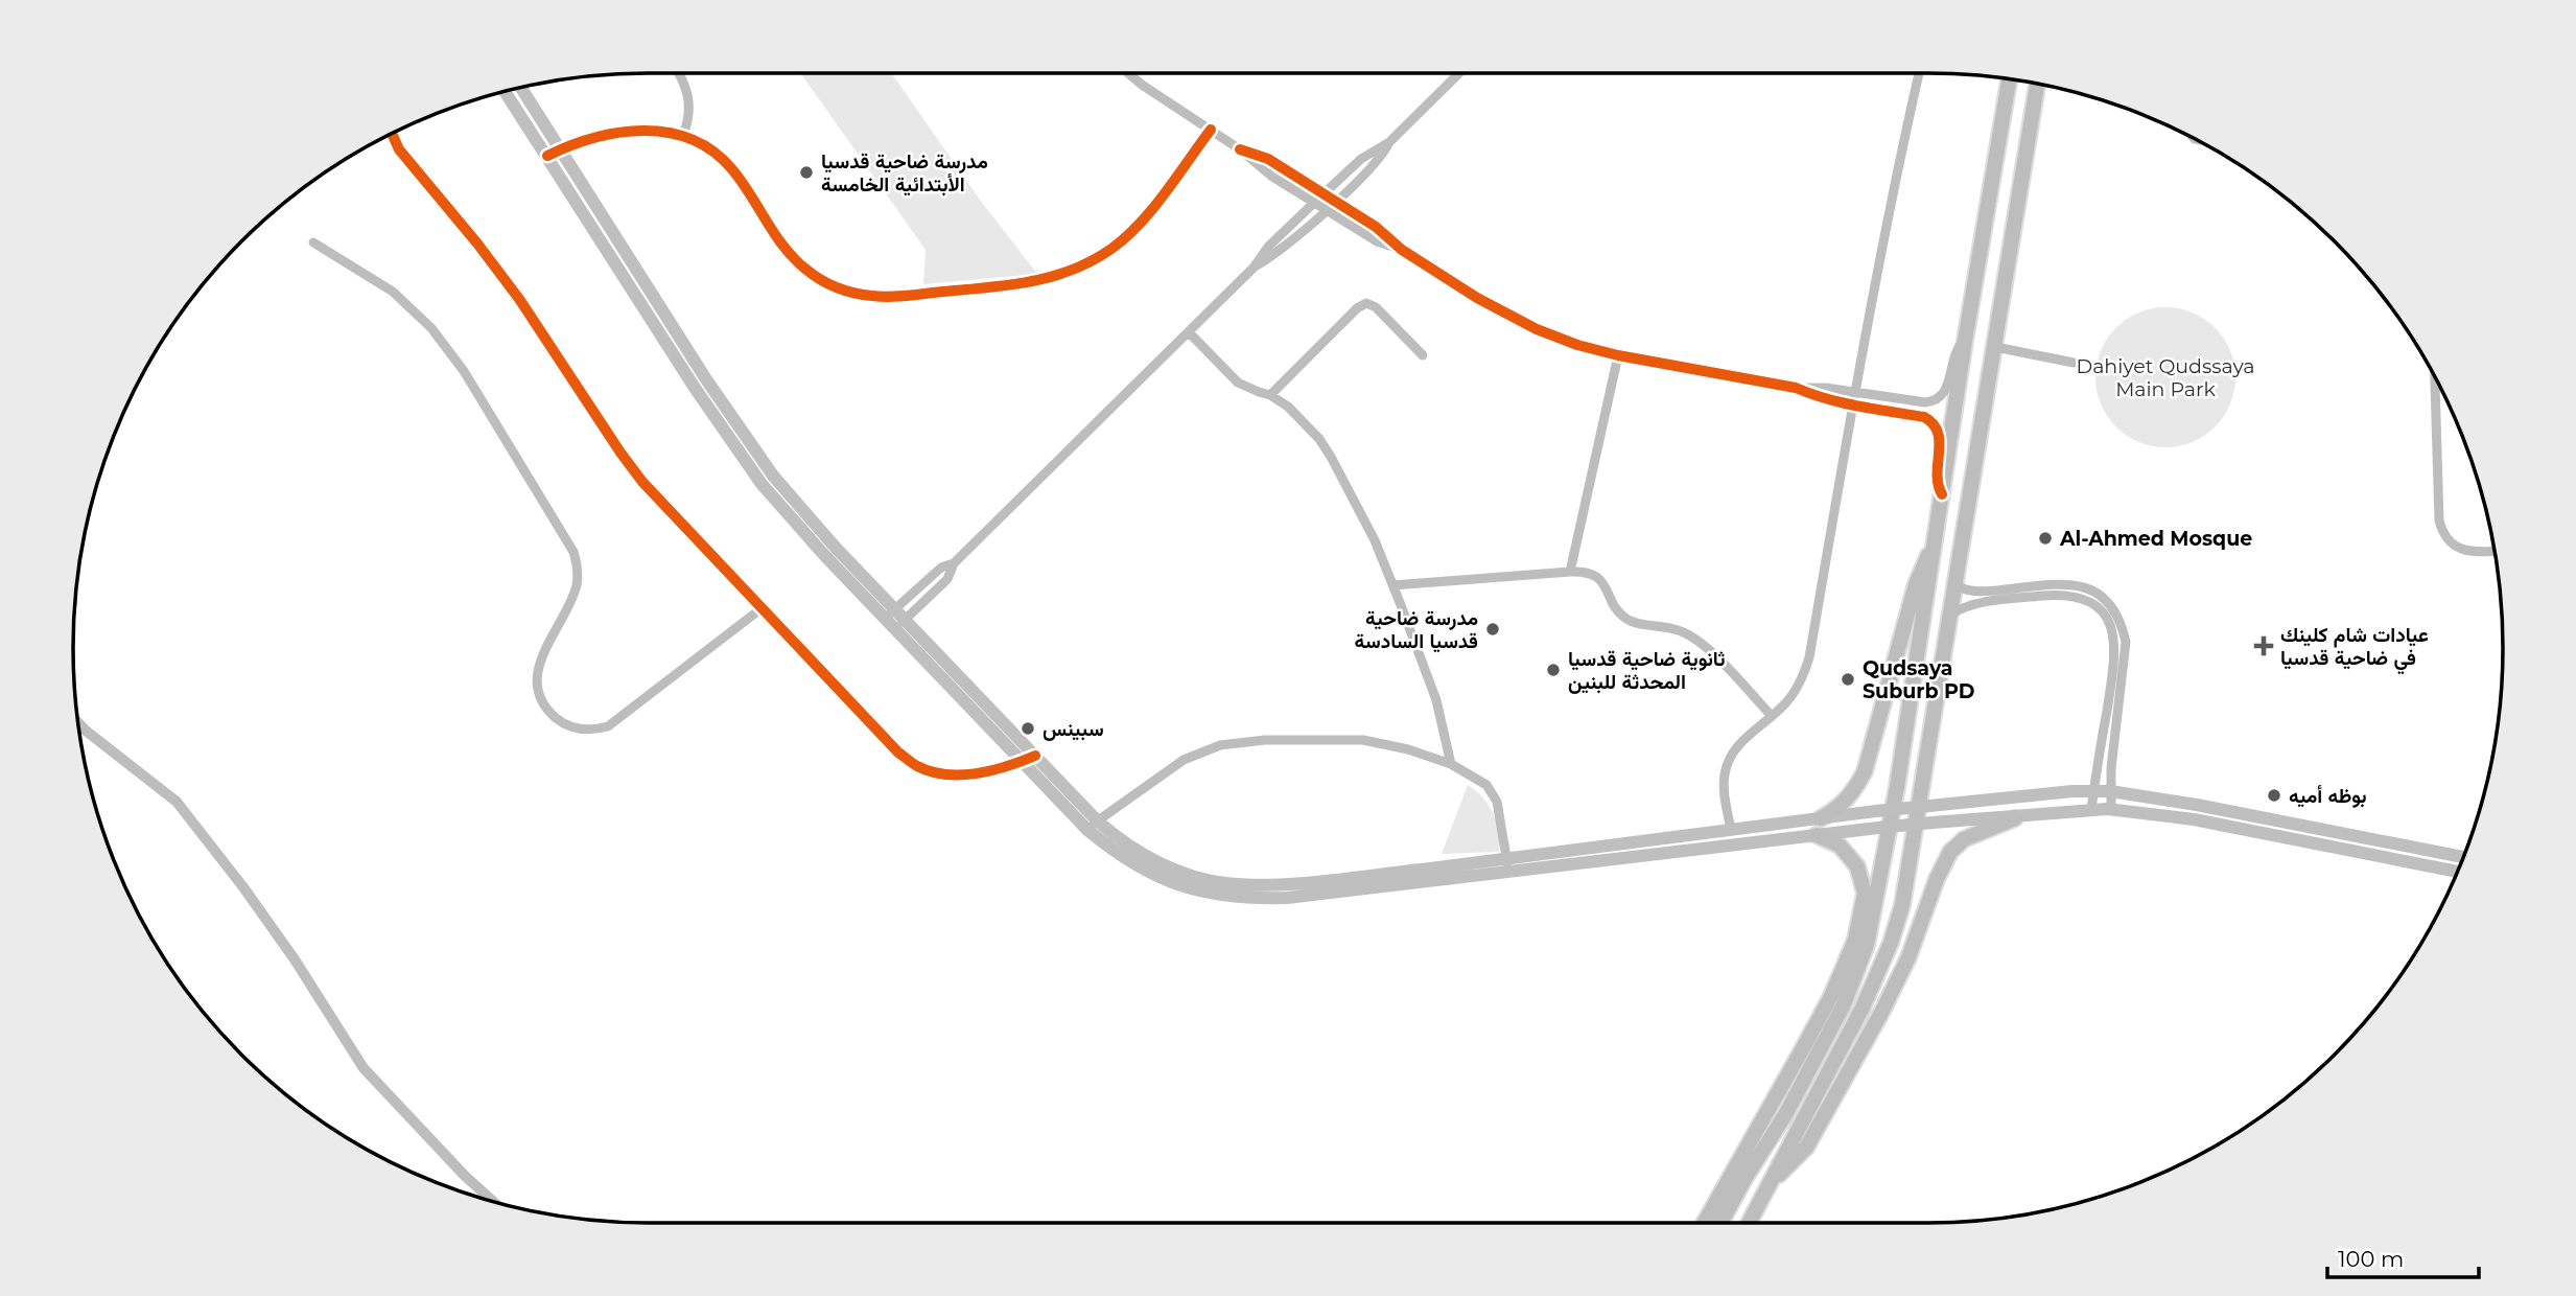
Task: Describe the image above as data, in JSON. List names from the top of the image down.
{
  "parks": ["Dahiyet Qudssaya Main Park"],
  "places": {
    "other": [
      "مدرسة ضاحية قدسيا الأبتدائية الخامسة",
      "Al-Ahmed Mosque",
      "مدرسة ضاحية قدسيا السادسة",
      "ثانوية ضاحية قدسيا المحدثة للبنين",
      "Qudsaya Suburb PD",
      "سبينس",
      "بوظه أميه"
    ],
    "health": ["عيادات شام كلينك في ضاحية قدسيا"]
  },
  "scale_bar": "100 m"
}
